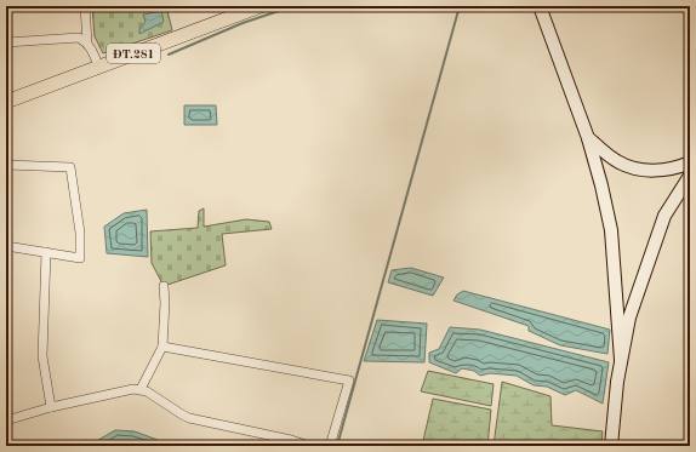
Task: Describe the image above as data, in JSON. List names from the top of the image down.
{
  "streets": {
    "main road": ["ĐT.281"]
  }
}
